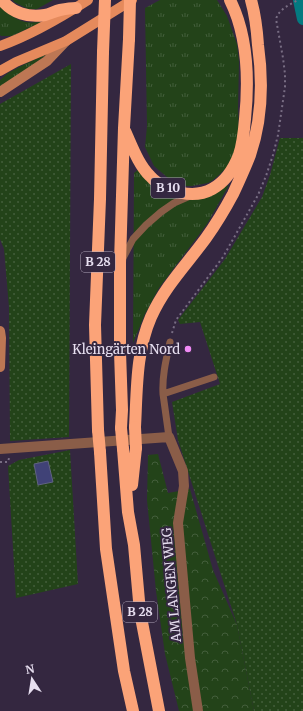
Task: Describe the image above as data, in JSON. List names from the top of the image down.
{
  "streets": {
    "highway": ["B 10", "B 28"],
    "street": ["AM LANGEN WEG"]
  },
  "crossings": [
    ["B 10", "B 28"]
  ],
  "places": ["Kleingärten Nord"],
  "north": "top"
}
